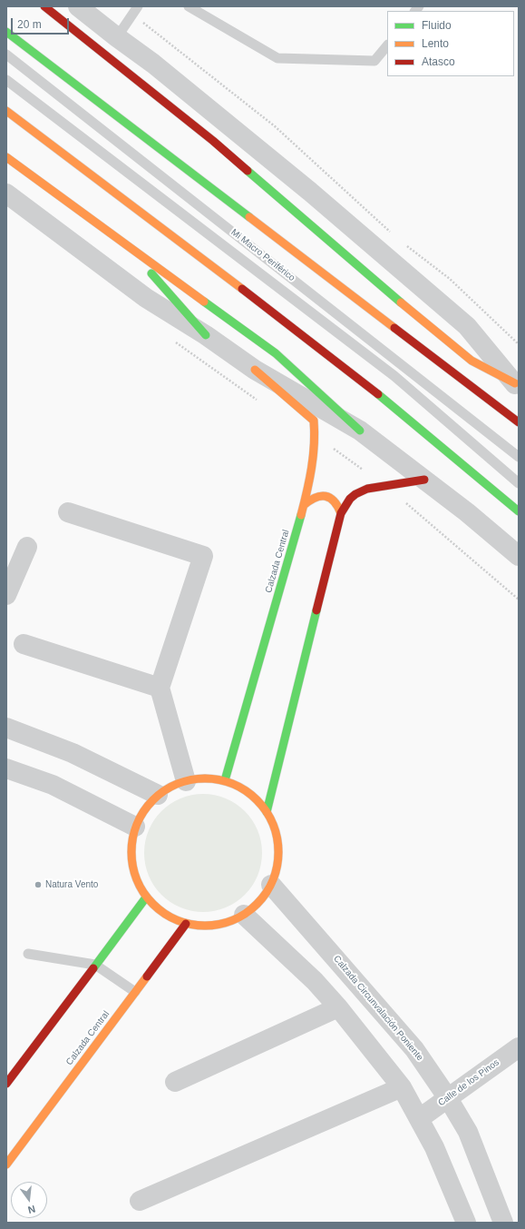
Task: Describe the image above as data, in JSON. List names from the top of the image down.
{
  "streets": {
    "main road": ["Calzada Central"],
    "street": ["Calzada Circunvalación Poniente", "Calle de los Pinos"],
    "lane": ["Mi Macro Periférico"]
  },
  "crossings": [
    ["Calzada Circunvalación Poniente", "Calle de los Pinos"]
  ],
  "places": ["Natura Vento"],
  "legend": ["Fluido", "Lento", "Atasco"],
  "scale_bar": "20 m",
  "north": "bottom"
}
